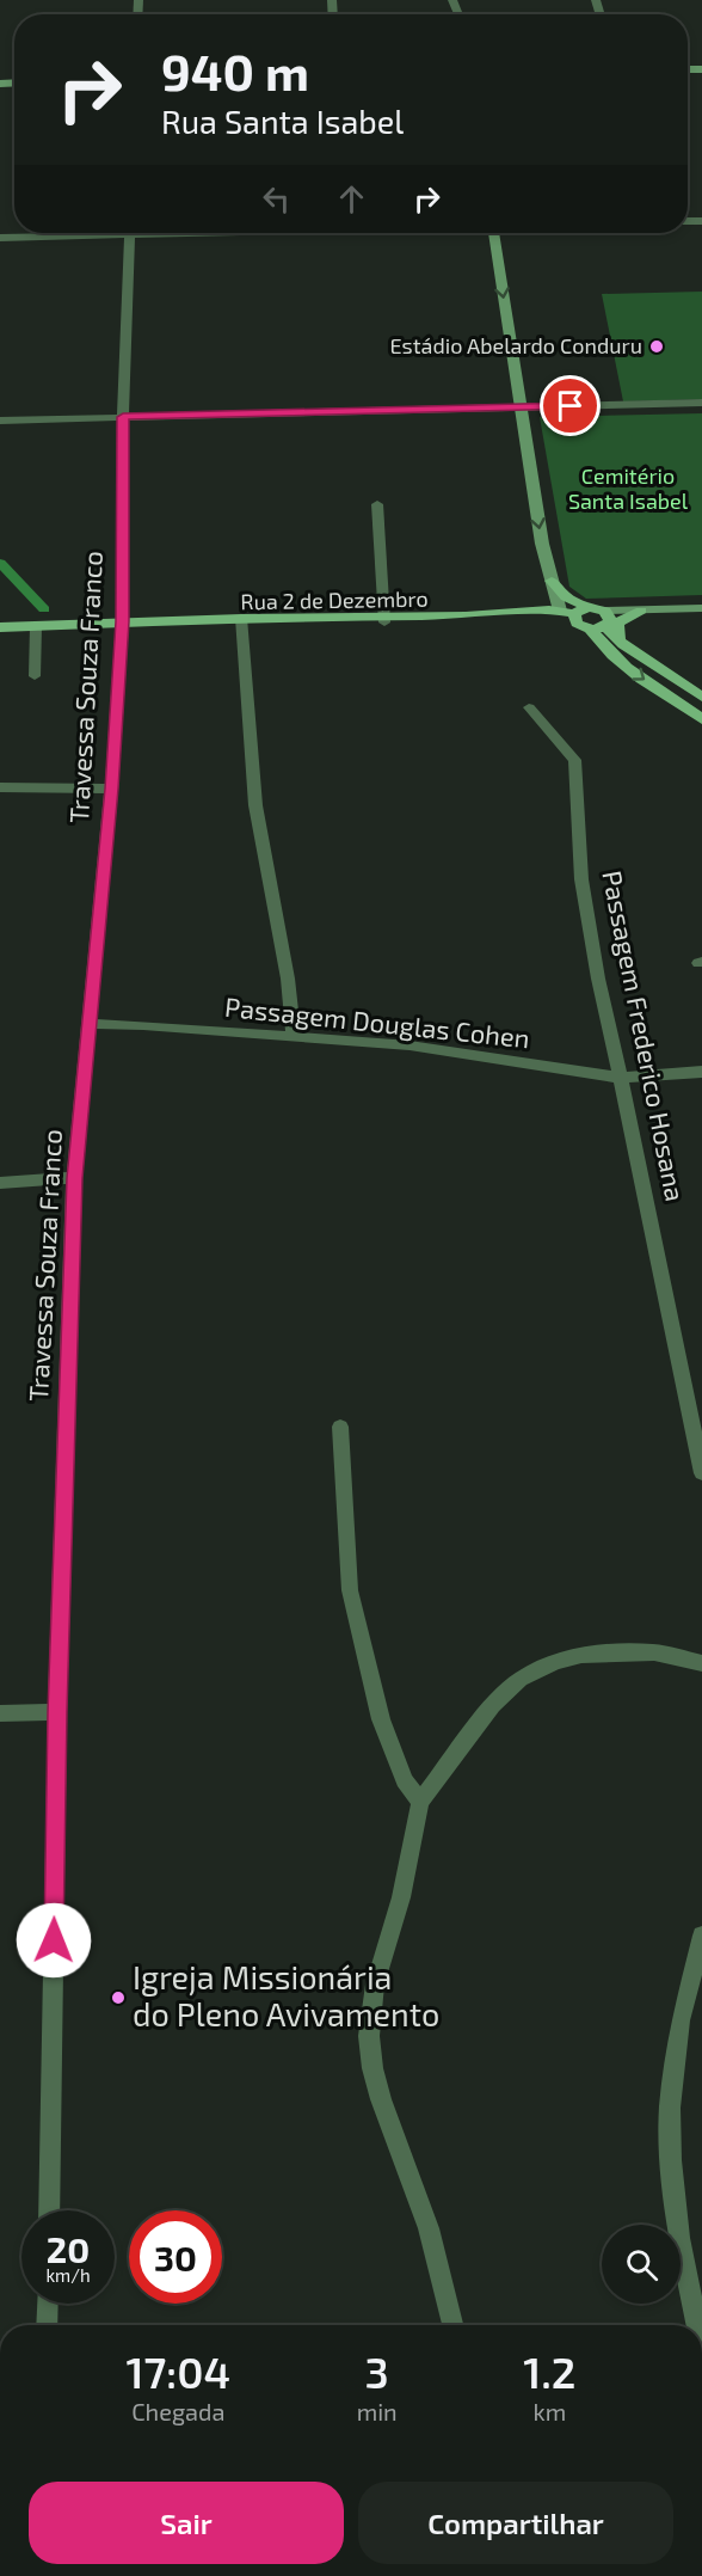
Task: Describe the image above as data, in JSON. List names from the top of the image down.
{
  "streets": {
    "main road": ["Rua 2 de Dezembro"],
    "street": ["Travessa Souza Franco", "Passagem Douglas Cohen", "Passagem Frederico Hosana"]
  },
  "crossings": [
    ["Rua 2 de Dezembro", "Travessa Souza Franco"],
    ["Travessa Souza Franco", "Passagem Douglas Cohen"],
    ["Passagem Douglas Cohen", "Passagem Frederico Hosana"]
  ],
  "parks": ["Cemitério Santa Isabel"],
  "places": ["Estádio Abelardo Conduru", "Igreja Missionária do Pleno Avivamento"],
  "page": {
    "turn": ["940 m", "Rua Santa Isabel"],
    "speed": "20 km/h",
    "limit": "30",
    "eta": [
      "17:04",
      "Chegada",
      "3",
      "min",
      "1.2",
      "km"
    ],
    "buttons": ["Sair", "Compartilhar"]
  }
}
